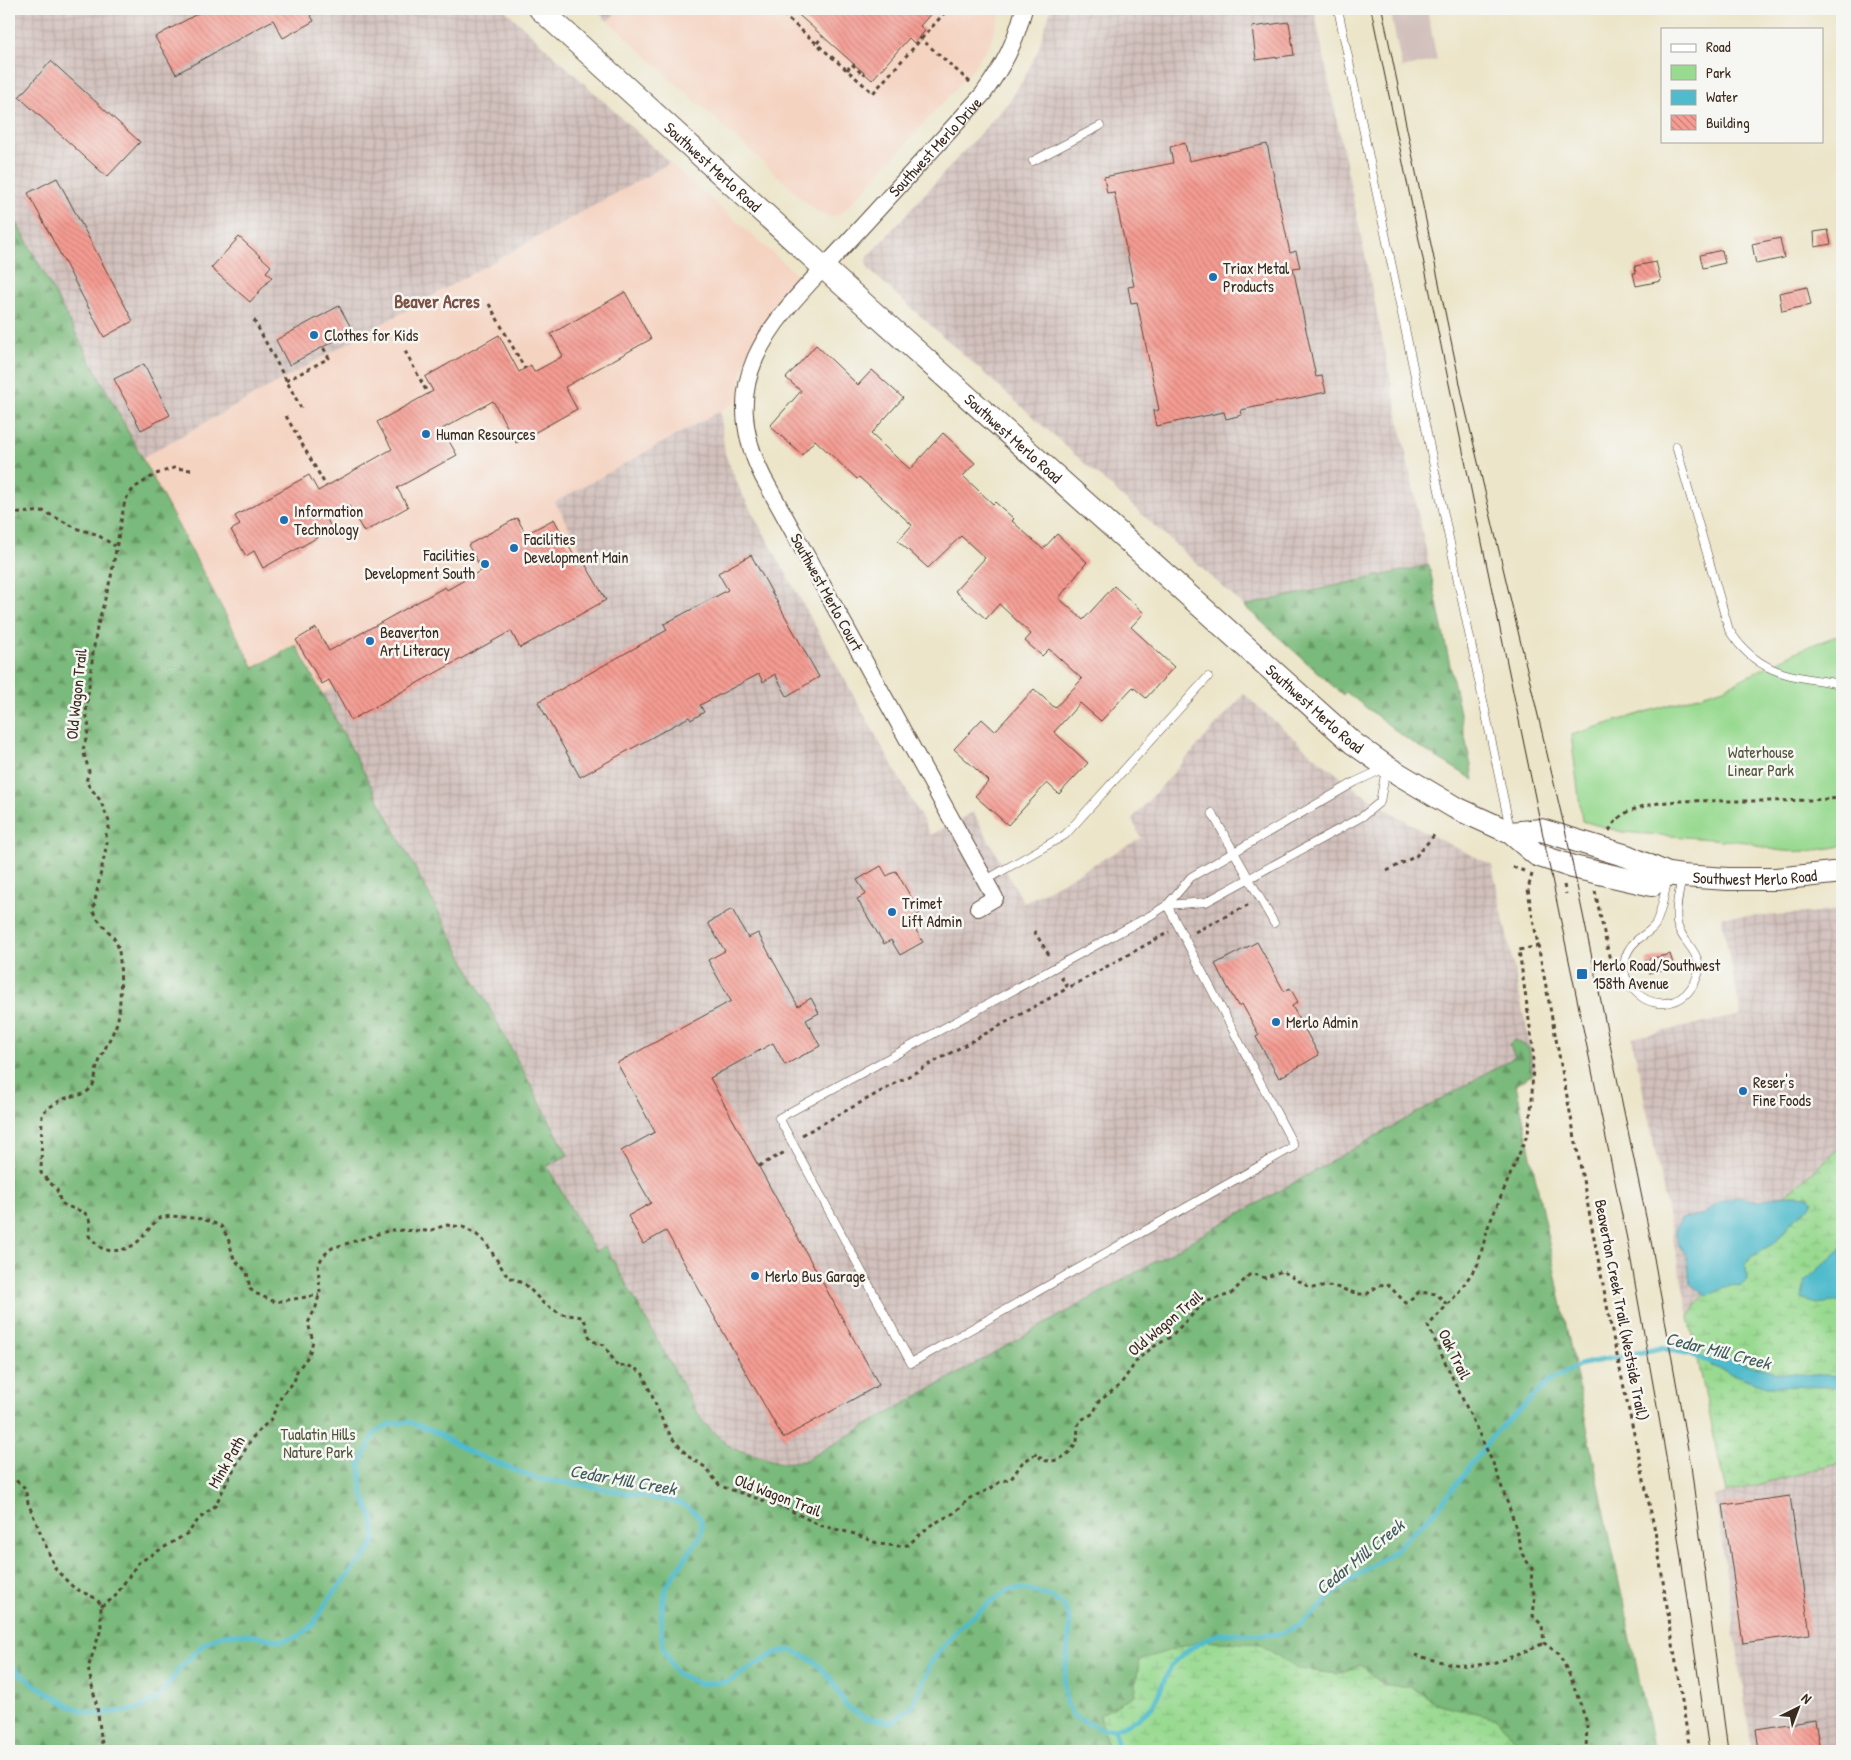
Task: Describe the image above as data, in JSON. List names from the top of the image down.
{
  "streets": {
    "street": ["Southwest Merlo Drive", "Southwest Merlo Road", "Southwest Merlo Court"],
    "path": [
      "Old Wagon Trail",
      "Beaverton Creek Trail (Westside Trail)",
      "Oak Trail",
      "Mink Path"
    ]
  },
  "crossings": [
    ["Southwest Merlo Drive", "Southwest Merlo Road"],
    ["Southwest Merlo Drive", "Southwest Merlo Court"],
    ["Southwest Merlo Road", "Southwest Merlo Court"],
    ["Old Wagon Trail", "Oak Trail"],
    ["Old Wagon Trail", "Mink Path"],
    ["Beaverton Creek Trail (Westside Trail)", "Oak Trail"]
  ],
  "districts": ["Beaver Acres"],
  "water": ["Cedar Mill Creek"],
  "parks": ["Waterhouse Linear Park", "Tualatin Hills Nature Park"],
  "places": {
    "other": [
      "Triax Metal Products",
      "Clothes for Kids",
      "Human Resources",
      "Information Technology",
      "Facilities Development Main",
      "Facilities Development South",
      "Beaverton Art Literacy",
      "Trimet Lift Admin",
      "Merlo Admin",
      "Reser's Fine Foods",
      "Merlo Bus Garage"
    ],
    "transit": ["Merlo Road/Southwest 158th Avenue"]
  },
  "legend": [
    "Road",
    "Park",
    "Water",
    "Building"
  ],
  "north": "top right"
}
